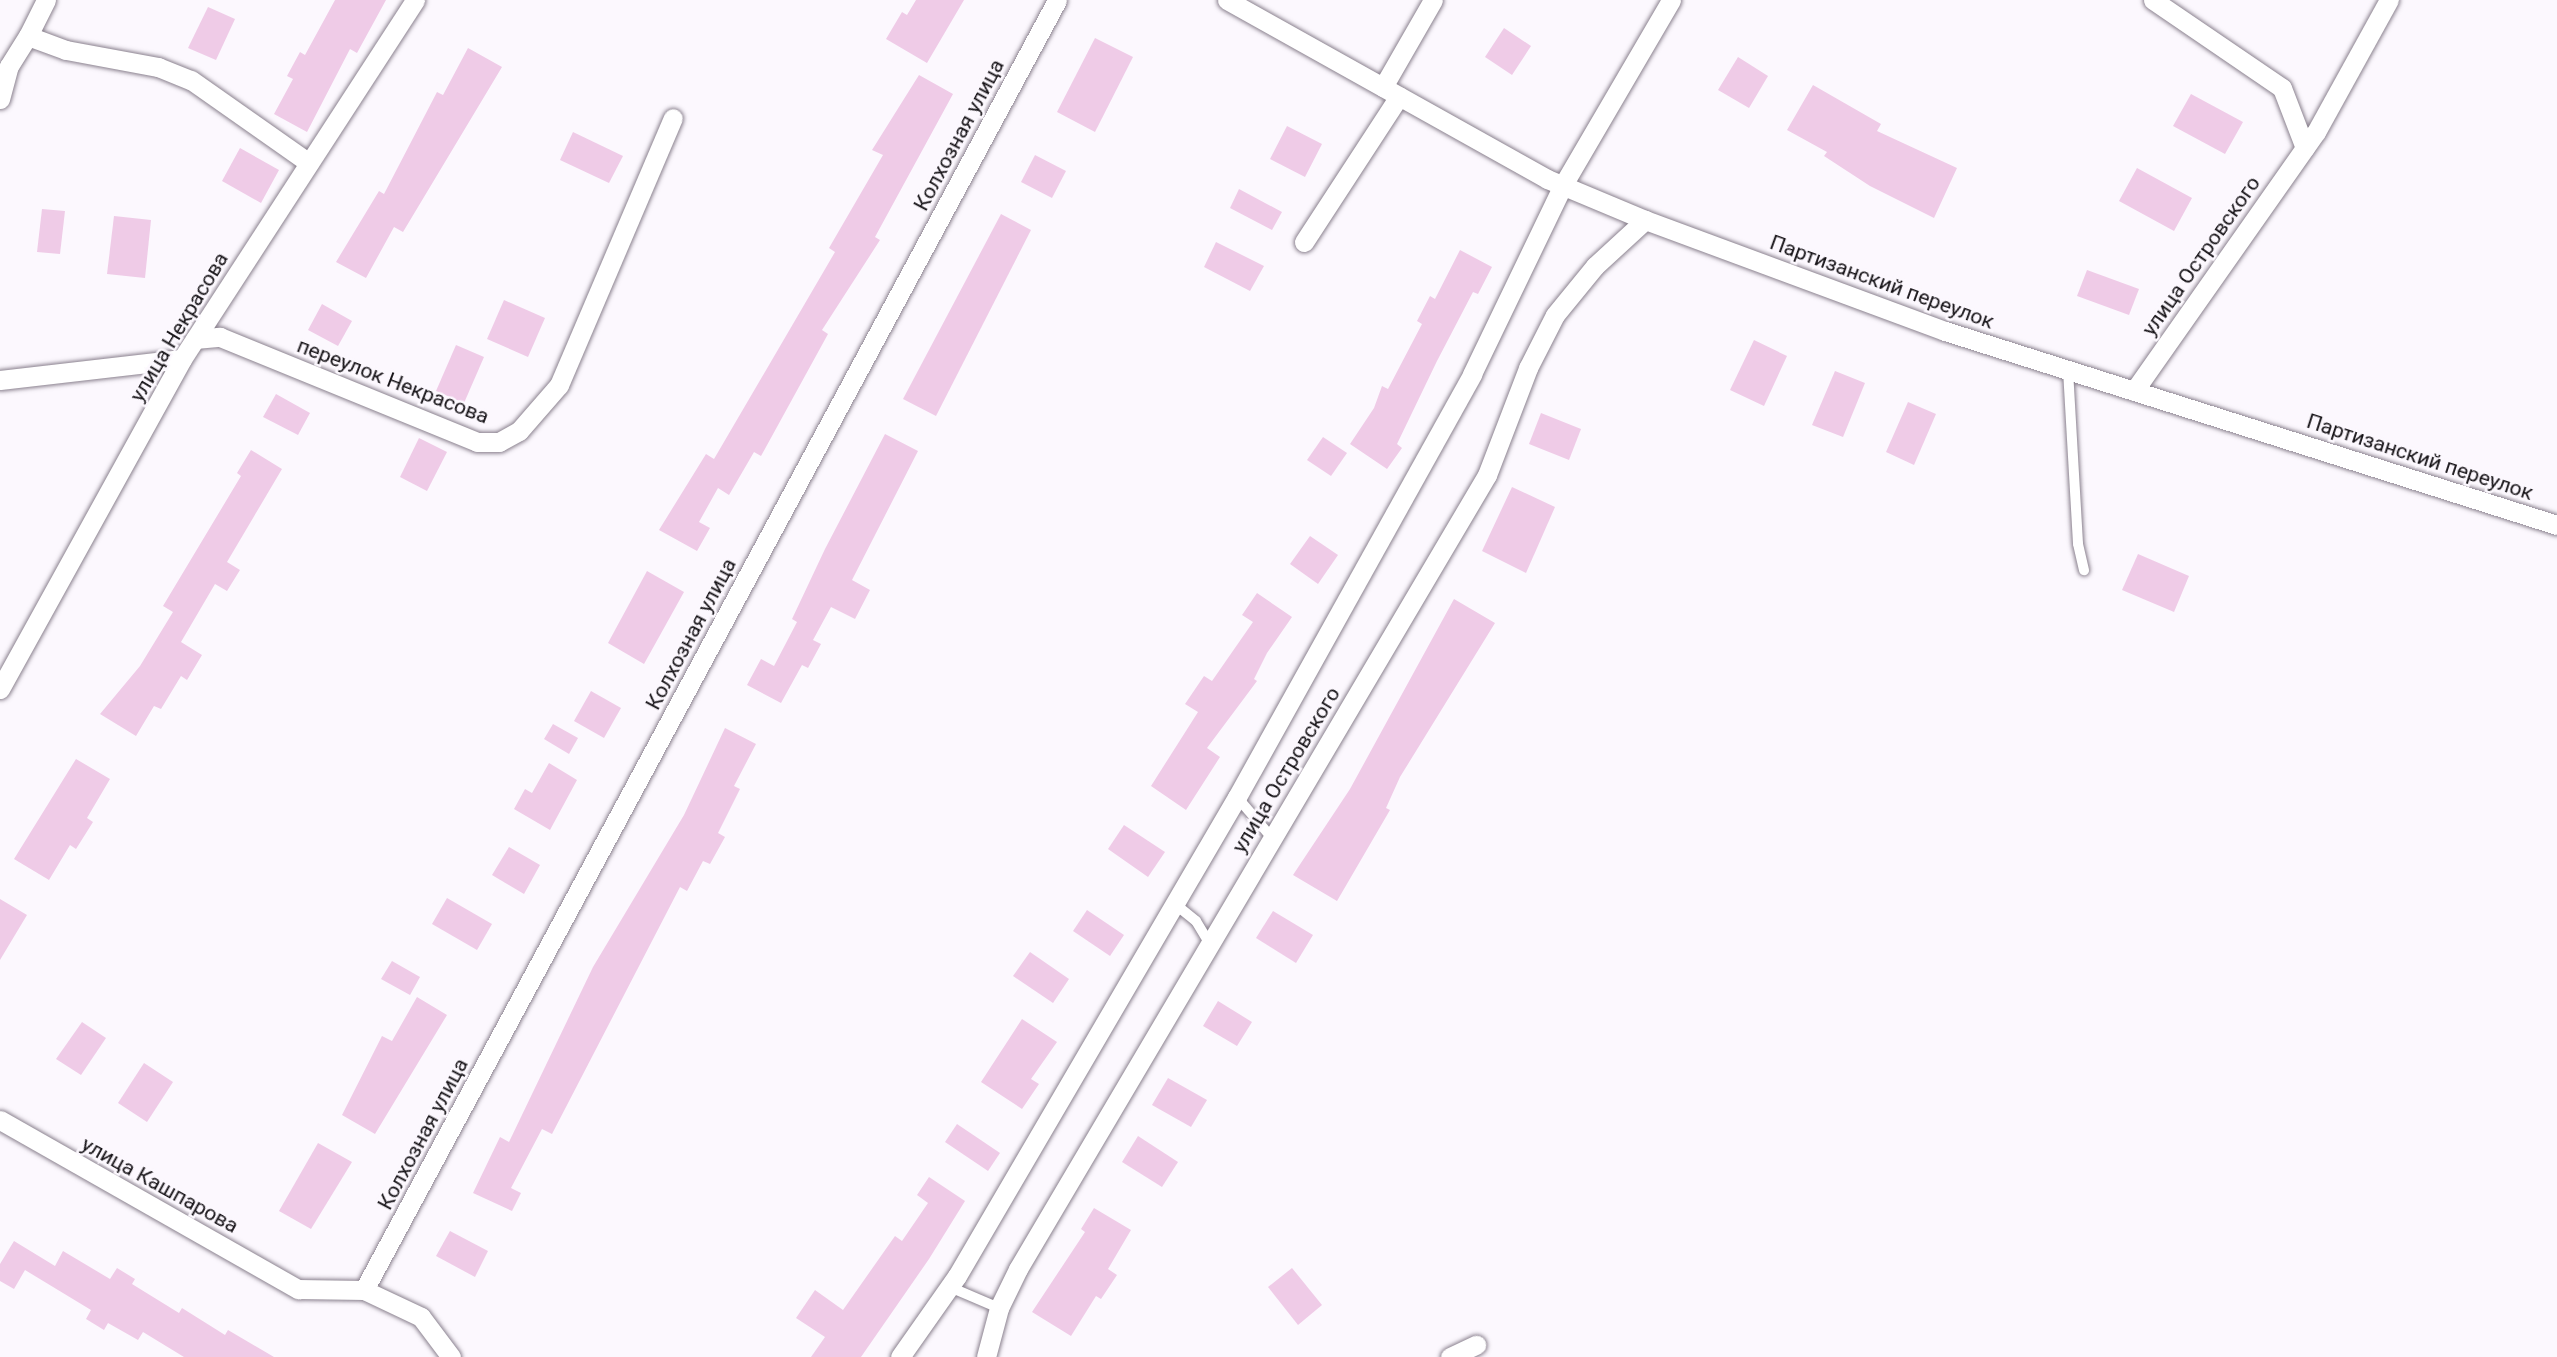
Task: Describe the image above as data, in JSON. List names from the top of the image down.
{
  "streets": {
    "street": [
      "Колхозная улица",
      "улица Островского",
      "Партизанский переулок",
      "улица Некрасова",
      "переулок Некрасова",
      "улица Кашпарова"
    ]
  },
  "crossings": [
    ["Колхозная улица", "улица Кашпарова"],
    ["улица Островского", "Партизанский переулок"],
    ["улица Некрасова", "переулок Некрасова"]
  ]
}
